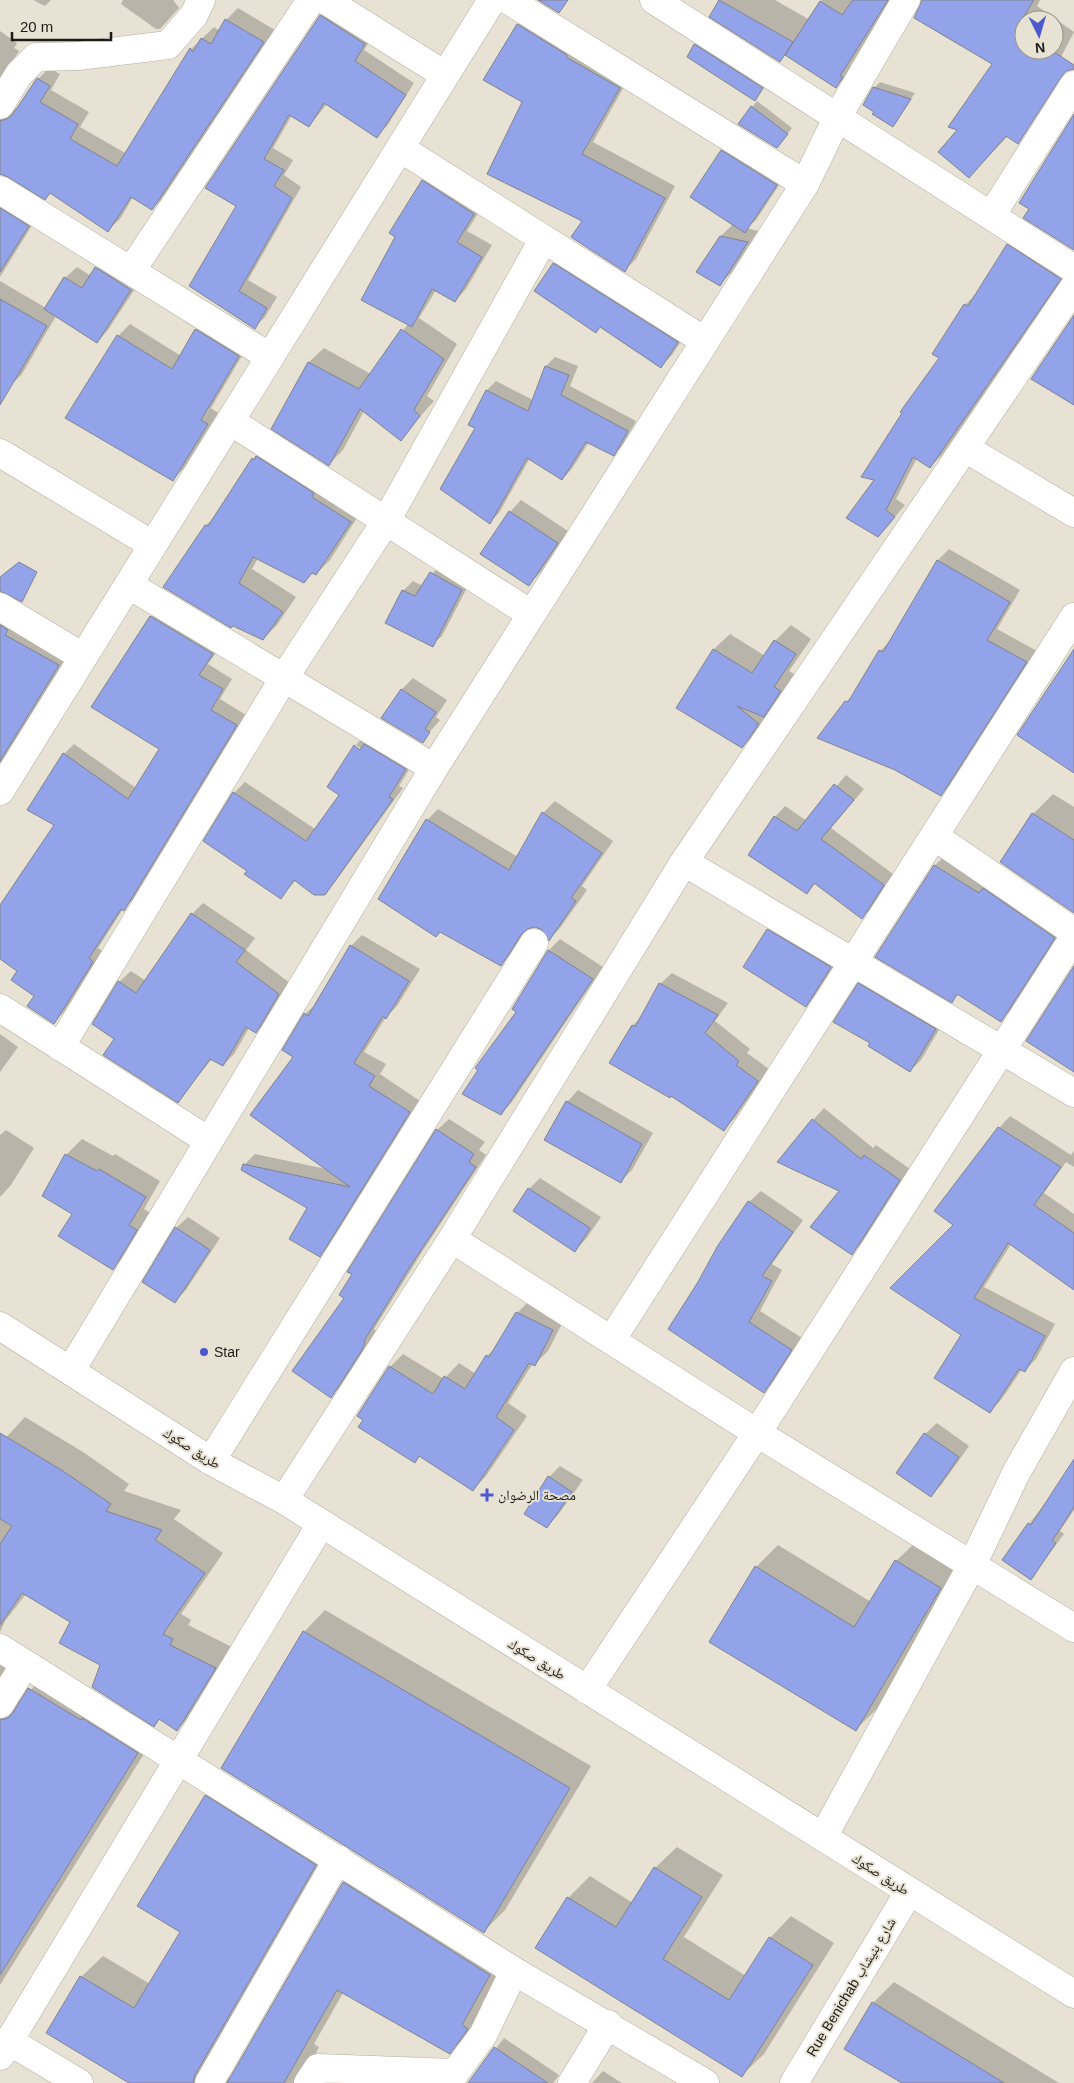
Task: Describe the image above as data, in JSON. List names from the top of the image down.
{
  "streets": {
    "street": ["طريق صكوك", "Rue Benichab شارع بنيشاب"]
  },
  "crossings": [
    ["طريق صكوك", "Rue Benichab شارع بنيشاب"]
  ],
  "places": {
    "other": ["Star"],
    "health": ["مصحة الرضوان"]
  },
  "scale_bar": "20 m",
  "north": "bottom"
}
